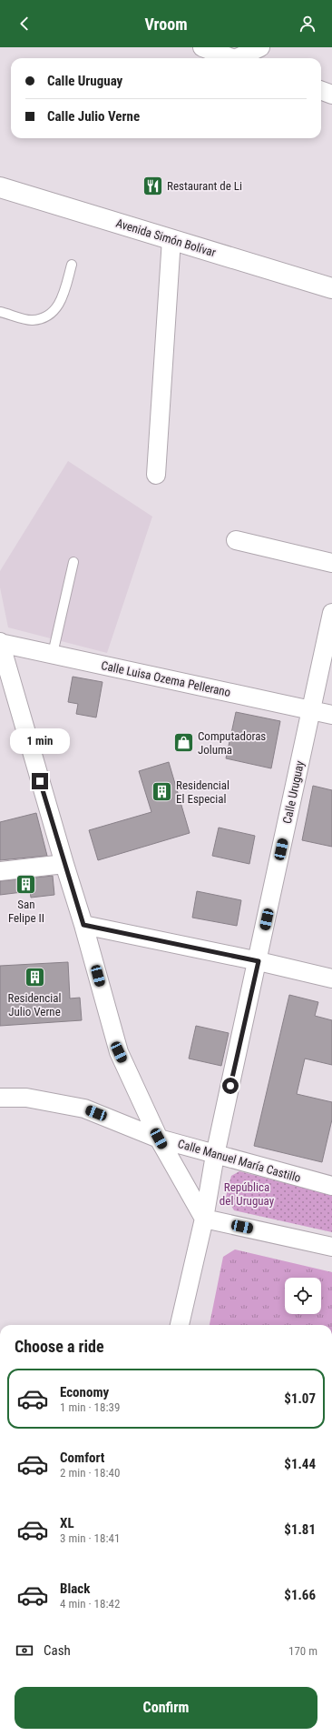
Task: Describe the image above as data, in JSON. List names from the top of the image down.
{
  "streets": {
    "main road": ["Avenida Simón Bolívar"],
    "street": ["Calle Luisa Ozema Pellerano", "Calle Uruguay", "Calle Manuel María Castillo"]
  },
  "crossings": [
    ["Calle Luisa Ozema Pellerano", "Calle Uruguay"],
    ["Calle Uruguay", "Calle Manuel María Castillo"]
  ],
  "parks": ["República del Uruguay"],
  "places": {
    "restaurant": ["Restaurant de Li"],
    "shop": ["Computadoras Joluma"],
    "building": ["Residencial El Especial", "San Felipe II", "Residencial Julio Verne"]
  },
  "page": {
    "header": "Vroom",
    "banner": ["Calle Uruguay", "Calle Julio Verne"],
    "bubble": "1 min",
    "heading": "Choose a ride",
    "list": [
      {
        "name": "Economy",
        "note": "1 min · 18:39",
        "value": "$1.07"
      },
      {
        "name": "Comfort",
        "note": "2 min · 18:40",
        "value": "$1.44"
      },
      {
        "name": "XL",
        "note": "3 min · 18:41",
        "value": "$1.81"
      },
      {
        "name": "Black",
        "note": "4 min · 18:42",
        "value": "$1.66"
      }
    ],
    "pay": ["Cash", "170 m"],
    "buttons": "Confirm"
  }
}
